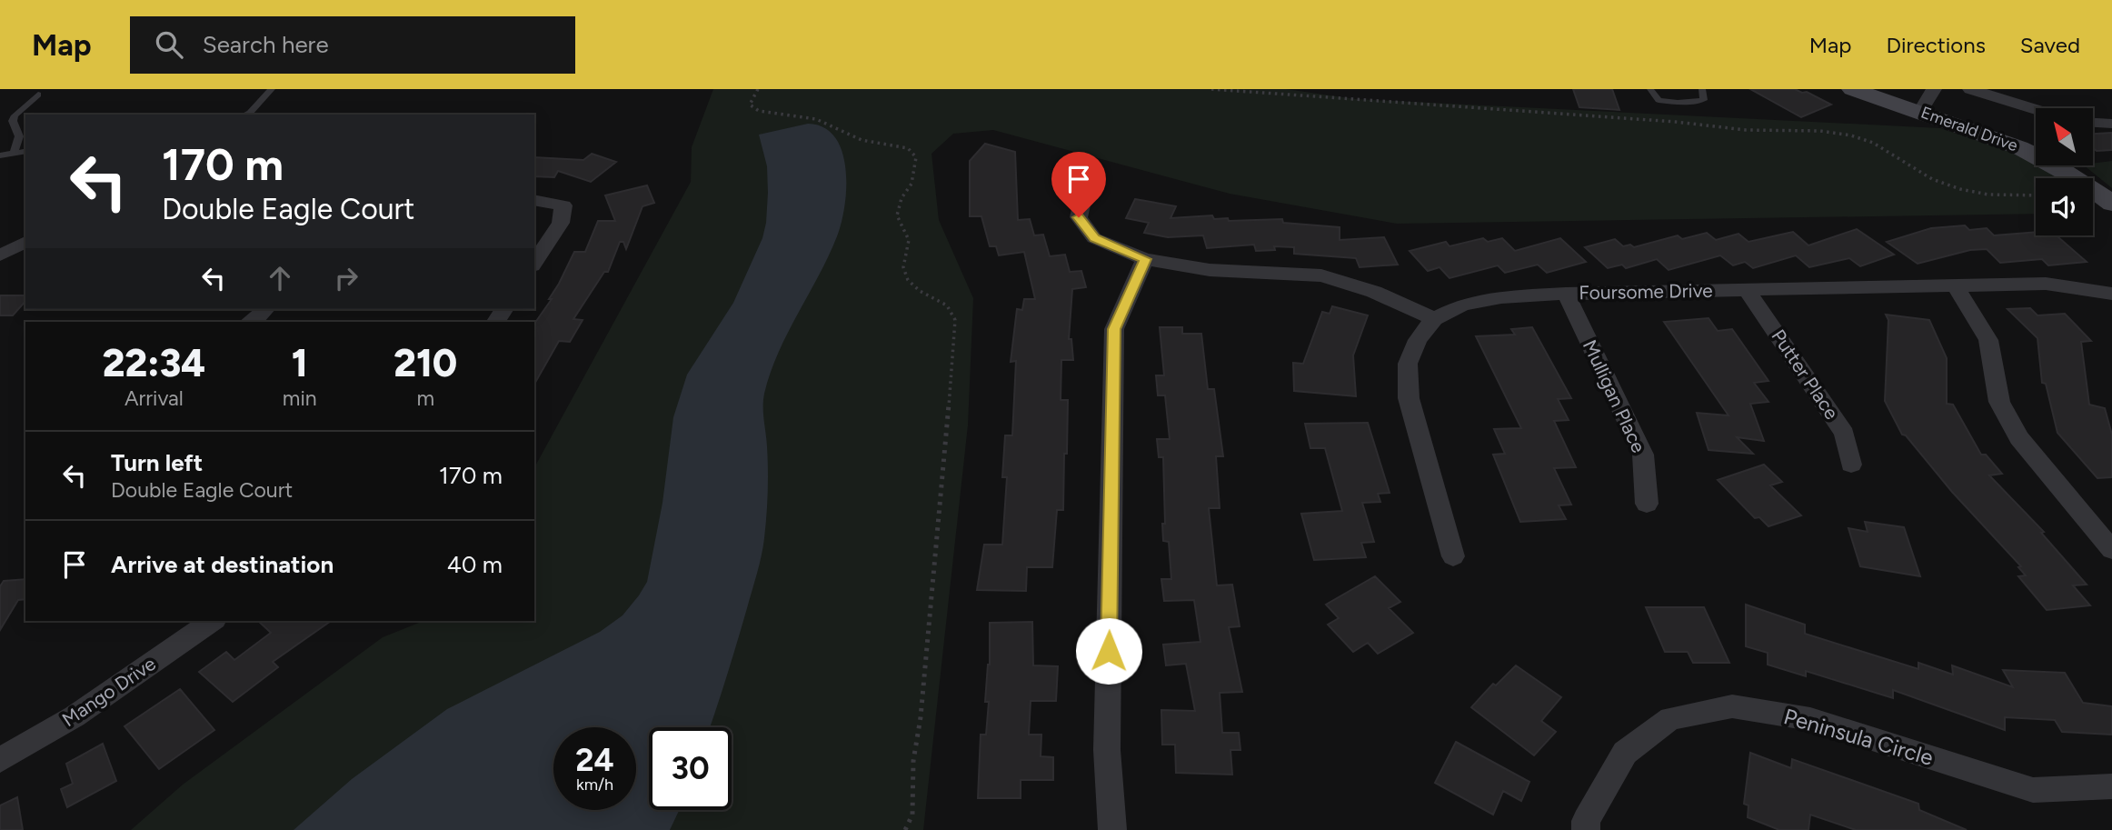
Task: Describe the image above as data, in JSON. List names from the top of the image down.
{
  "streets": {
    "street": [
      "Emerald Drive",
      "Foursome Drive",
      "Putter Place",
      "Mulligan Place",
      "Mango Drive",
      "Peninsula Circle"
    ]
  },
  "crossings": [
    ["Foursome Drive", "Putter Place"],
    ["Foursome Drive", "Mulligan Place"]
  ],
  "north": "top left",
  "page": {
    "header": "Map",
    "search": "Search here",
    "nav": ["Map", "Directions", "Saved"],
    "turn": ["170 m", "Double Eagle Court"],
    "eta": [
      "22:34",
      "Arrival",
      "1",
      "min",
      "210",
      "m"
    ],
    "list": [
      {
        "name": "Turn left",
        "note": "Double Eagle Court",
        "value": "170 m"
      },
      {
        "name": "Arrive at destination",
        "value": "40 m"
      }
    ],
    "speed": "24 km/h",
    "limit": "30"
  }
}
